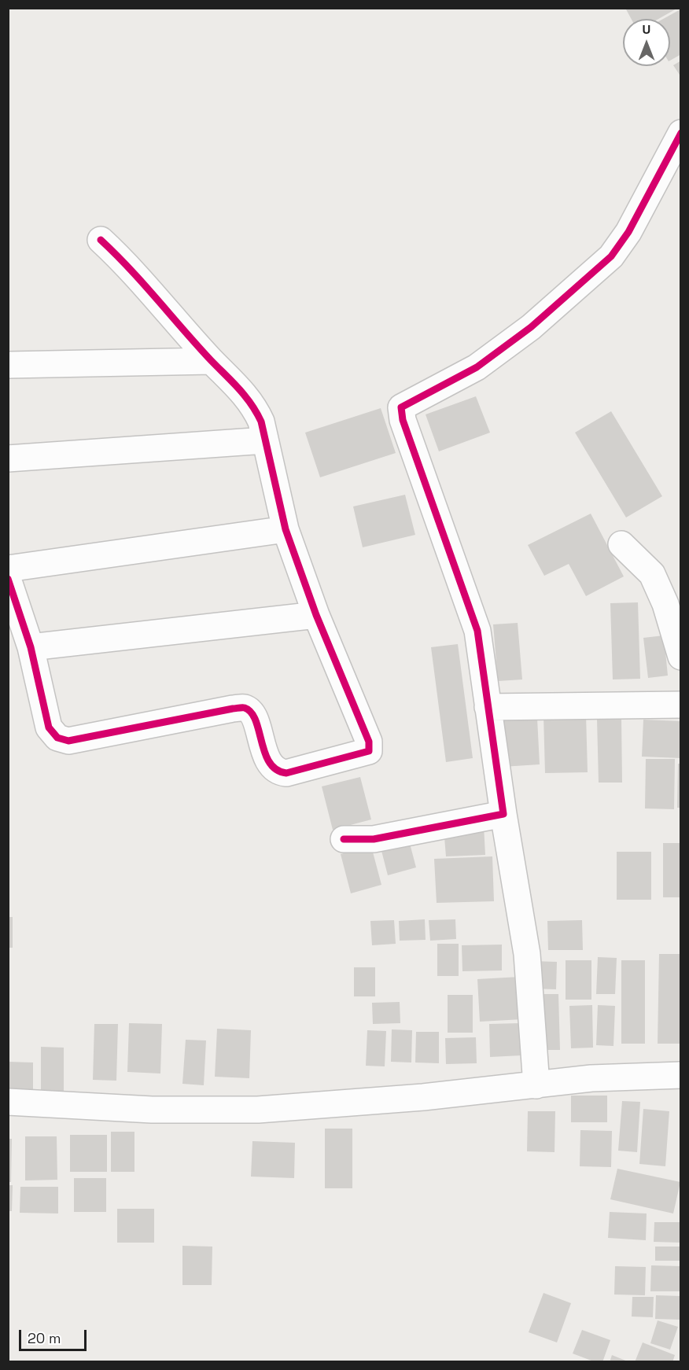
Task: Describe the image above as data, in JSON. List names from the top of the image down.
{
  "scale_bar": "20 m",
  "north": "top"
}
